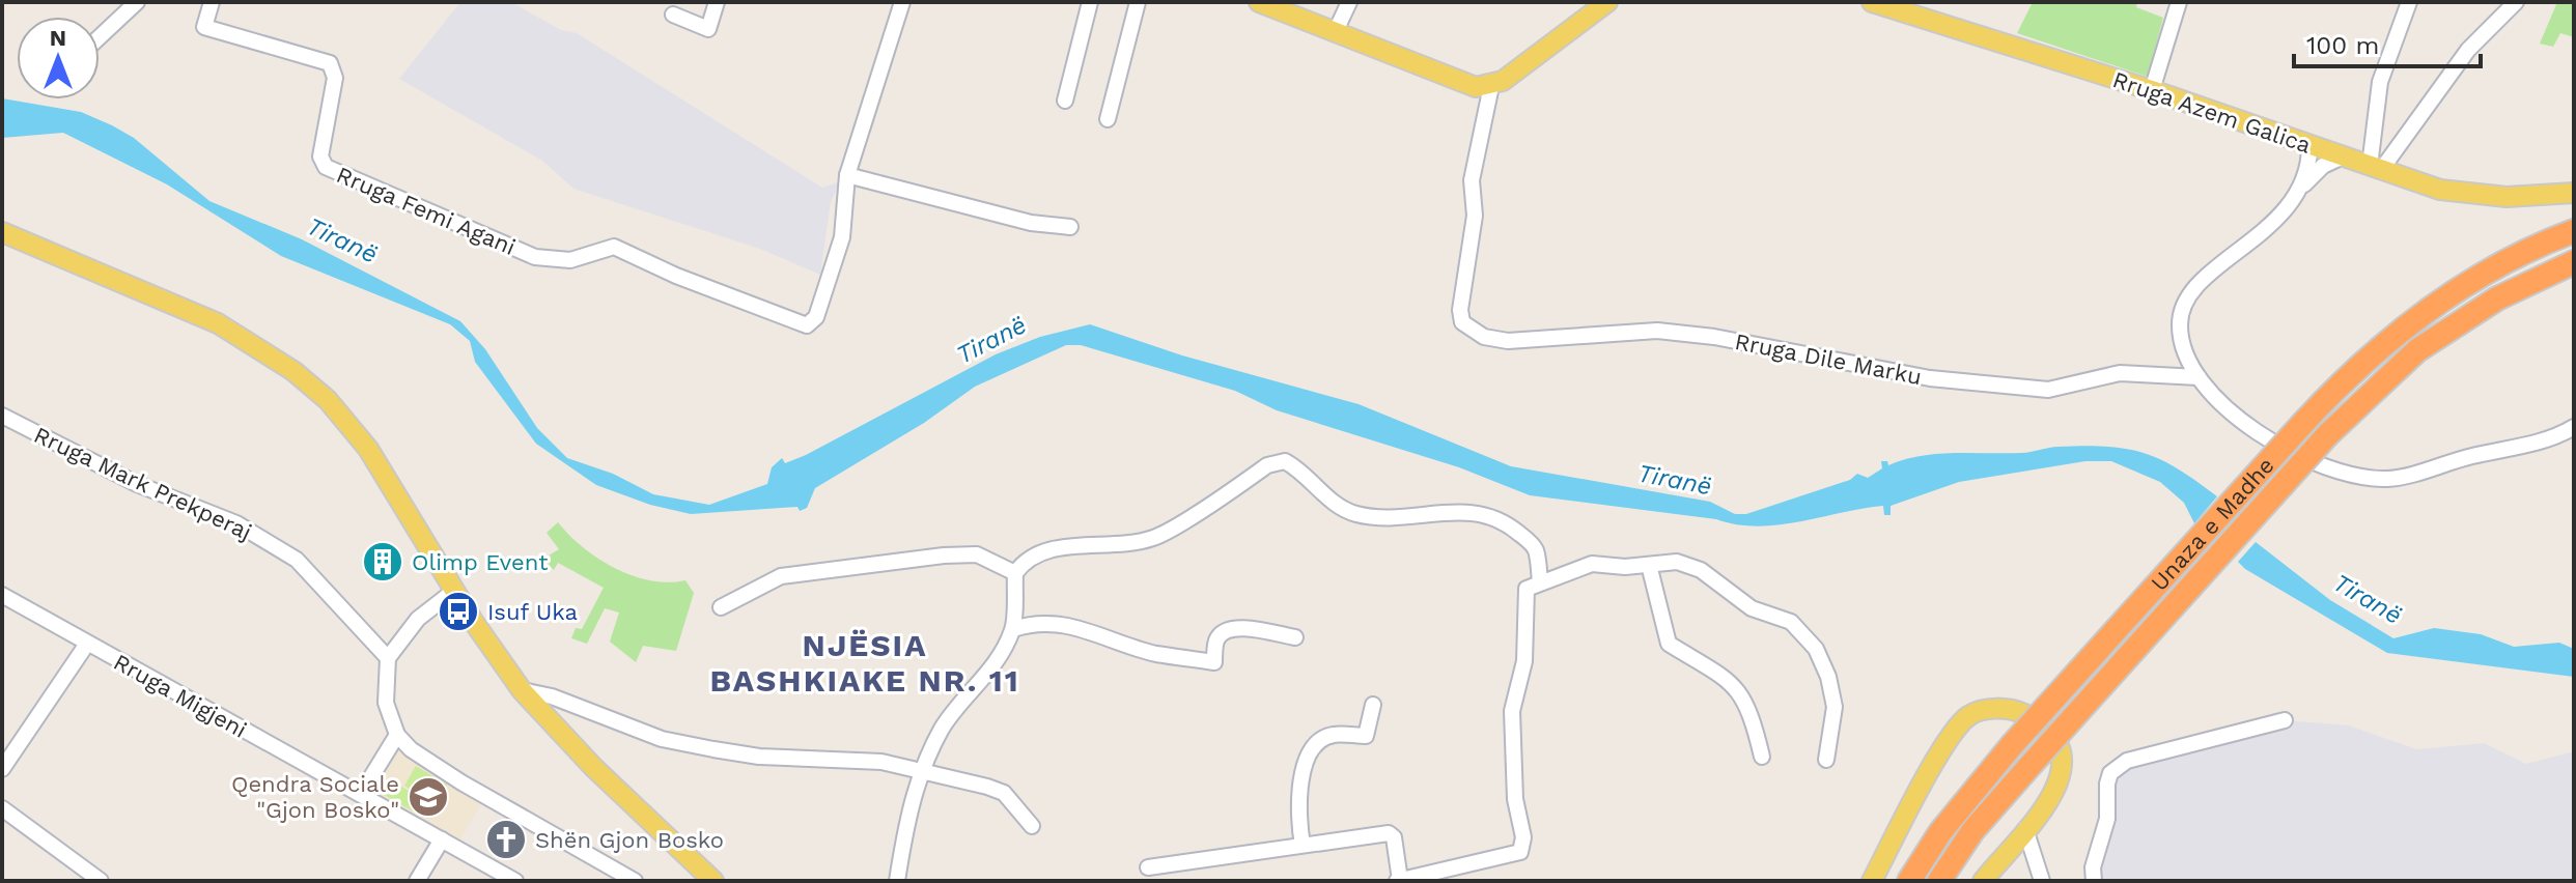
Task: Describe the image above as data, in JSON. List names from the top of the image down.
{
  "streets": {
    "highway": ["Unaza e Madhe"],
    "main road": ["Rruga Azem Galica"],
    "street": [
      "Rruga Femi Agani",
      "Rruga Dile Marku",
      "Rruga Mark Prekperaj",
      "Rruga Migjeni"
    ]
  },
  "districts": ["NJËSIA BASHKIAKE NR. 11"],
  "water": ["Tiranë"],
  "places": {
    "building": ["Olimp Event"],
    "bus stop": ["Isuf Uka"],
    "school or university": ["Qendra Sociale \"Gjon Bosko\""],
    "church": ["Shën Gjon Bosko"]
  },
  "scale_bar": "100 m",
  "north": "top"
}
